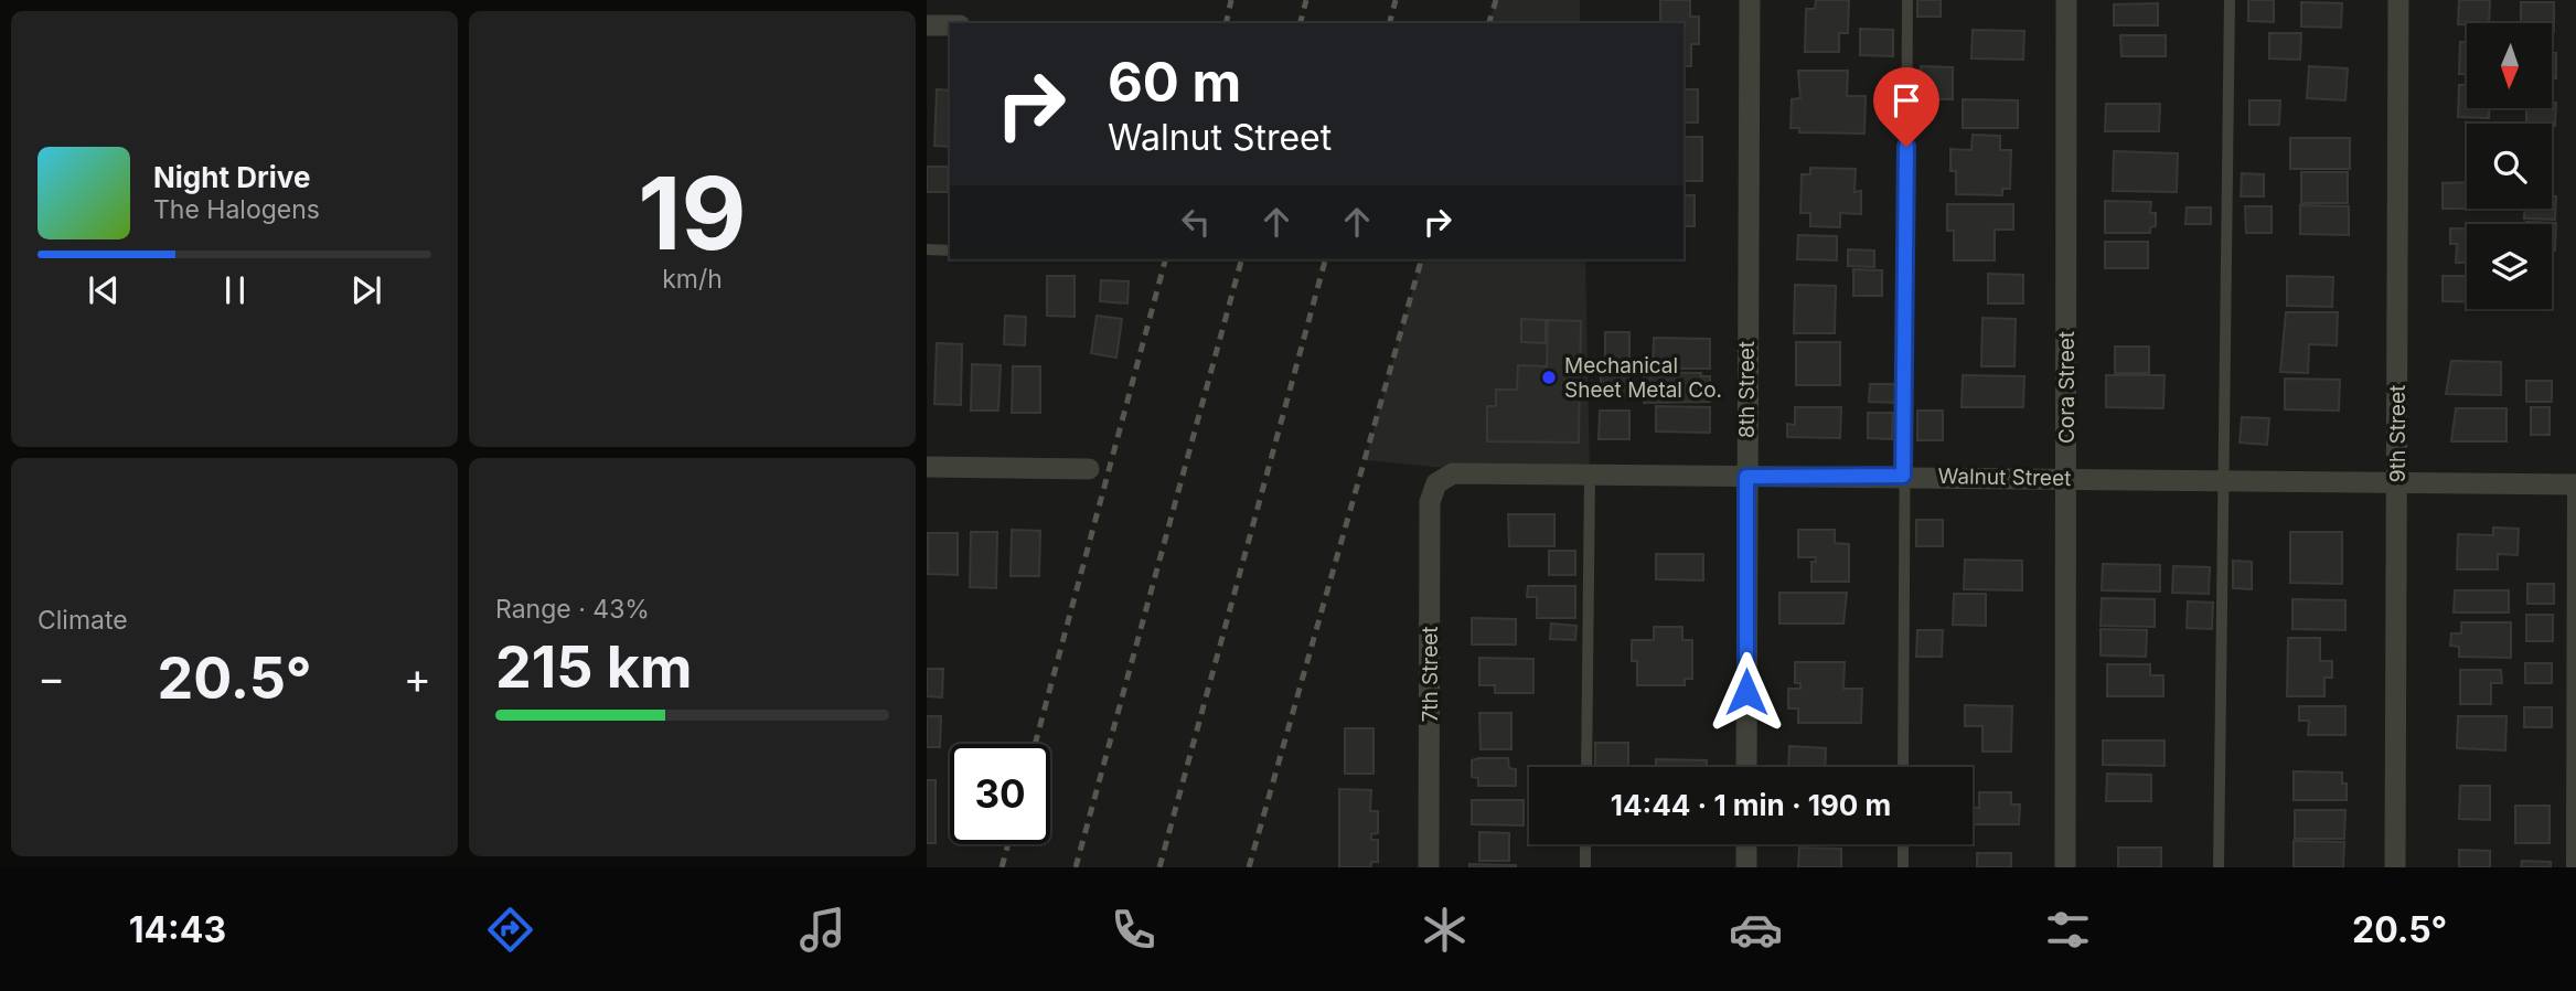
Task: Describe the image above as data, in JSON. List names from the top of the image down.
{
  "streets": {
    "street": [
      "Cora Street",
      "8th Street",
      "9th Street",
      "Walnut Street",
      "7th Street"
    ]
  },
  "crossings": [
    ["Cora Street", "Walnut Street"],
    ["8th Street", "Walnut Street"],
    ["9th Street", "Walnut Street"],
    ["Walnut Street", "7th Street"]
  ],
  "places": ["Mechanical Sheet Metal Co."],
  "north": "bottom",
  "page": {
    "tile": [
      ["19", "km/h"],
      "Climate",
      ["Range · 43%", "215 km"]
    ],
    "turn": ["60 m", "Walnut Street"],
    "song": ["Night Drive", "The Halogens"],
    "heat": ["−", "20.5°", "+"],
    "limit": "30",
    "trip": "14:44 · 1 min · 190 m",
    "tabs": ["14:43", "20.5°"]
  }
}
